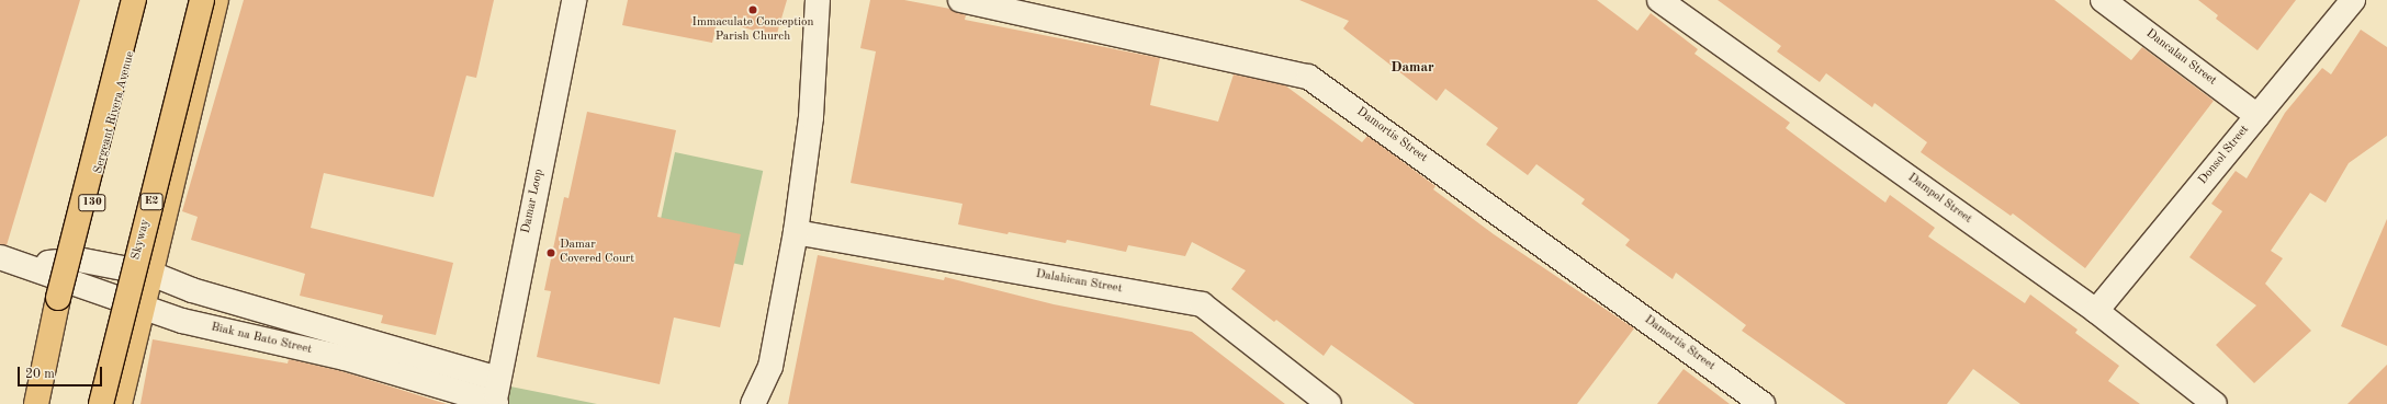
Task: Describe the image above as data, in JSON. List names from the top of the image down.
{
  "streets": {
    "main road": [
      "Sergeant Rivera Avenue",
      "E2",
      "130",
      "Skyway"
    ],
    "street": [
      "Dancalan Street",
      "Damortis Street",
      "Donsol Street",
      "Dampol Street",
      "Damar Loop",
      "Dalahican Street",
      "Biak na Bato Street"
    ]
  },
  "crossings": [
    ["Dancalan Street", "Donsol Street"],
    ["Sergeant Rivera Avenue", "Biak na Bato Street"],
    ["Donsol Street", "Dampol Street"],
    ["Damar Loop", "Biak na Bato Street"]
  ],
  "districts": ["Damar"],
  "places": ["Immaculate Conception Parish Church", "Damar Covered Court"],
  "scale_bar": "20 m"
}
